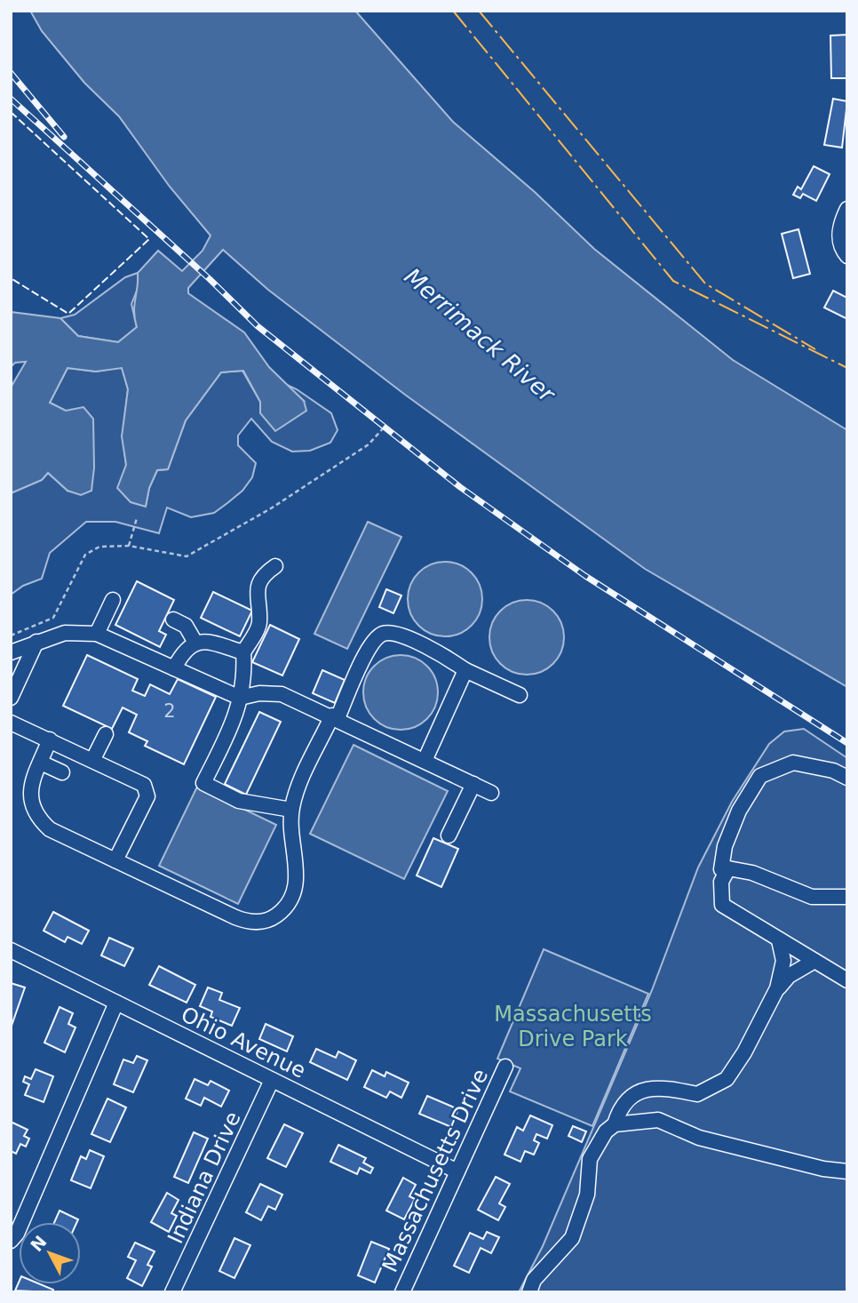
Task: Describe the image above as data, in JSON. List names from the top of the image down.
{
  "streets": {
    "street": ["Ohio Avenue", "Massachusetts Drive", "Indiana Drive"]
  },
  "crossings": [
    ["Ohio Avenue", "Massachusetts Drive"],
    ["Ohio Avenue", "Indiana Drive"]
  ],
  "water": ["Merrimack River"],
  "parks": ["Massachusetts Drive Park"],
  "house_numbers": ["2"],
  "north": "top left"
}
